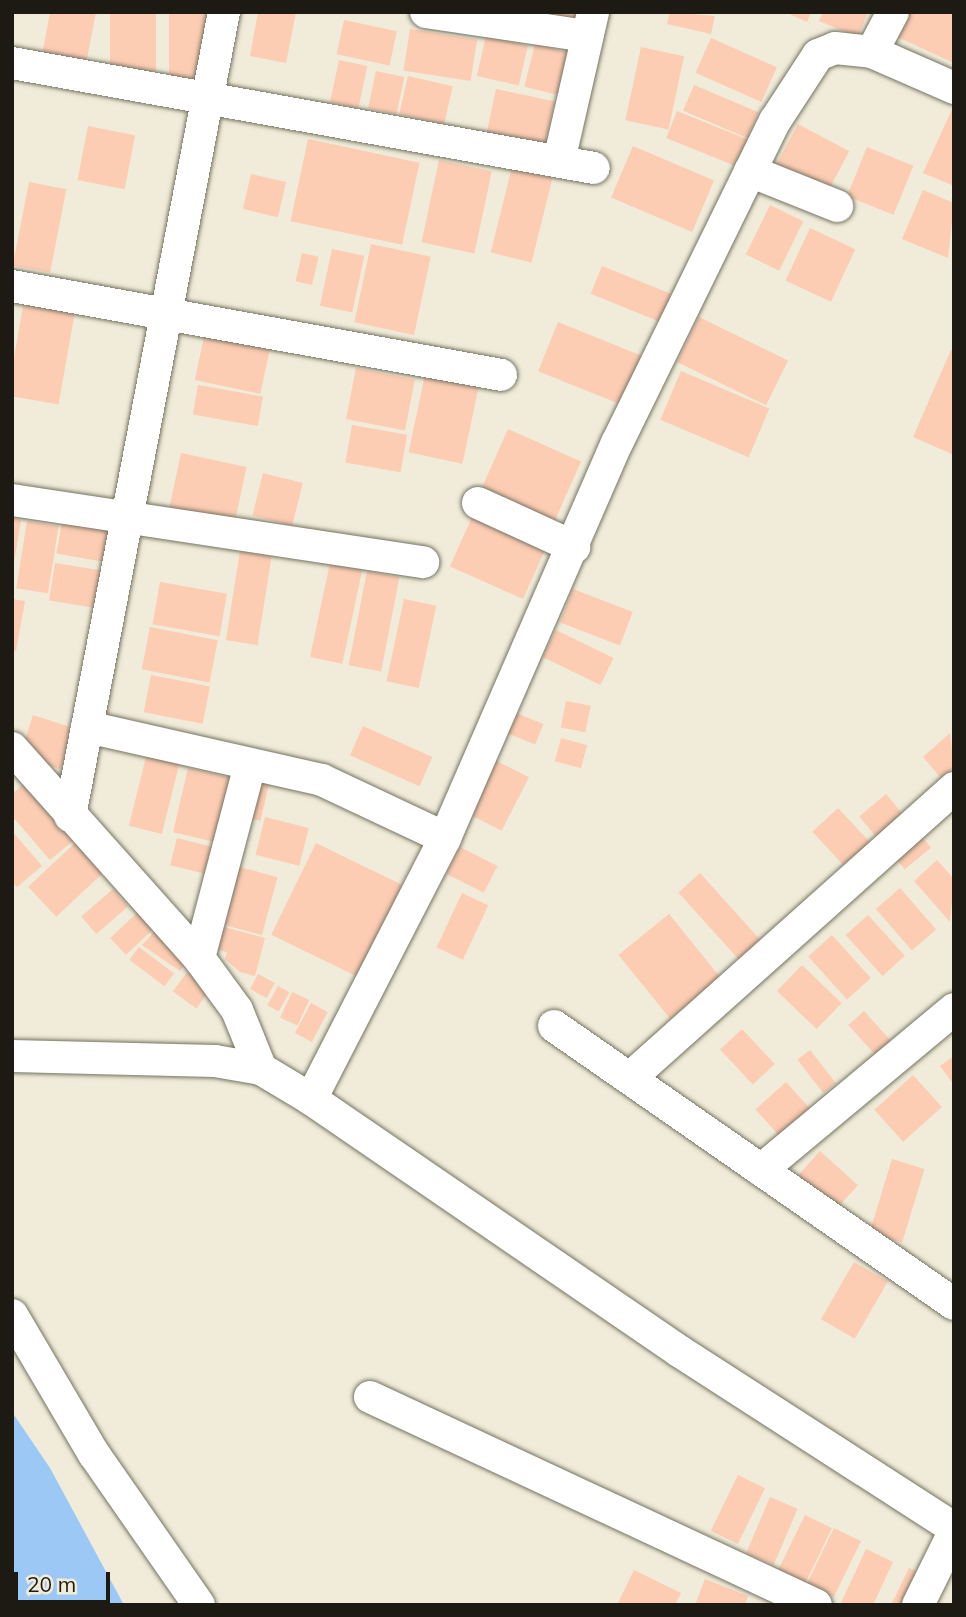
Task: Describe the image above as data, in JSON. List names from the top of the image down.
{
  "scale_bar": "20 m"
}
